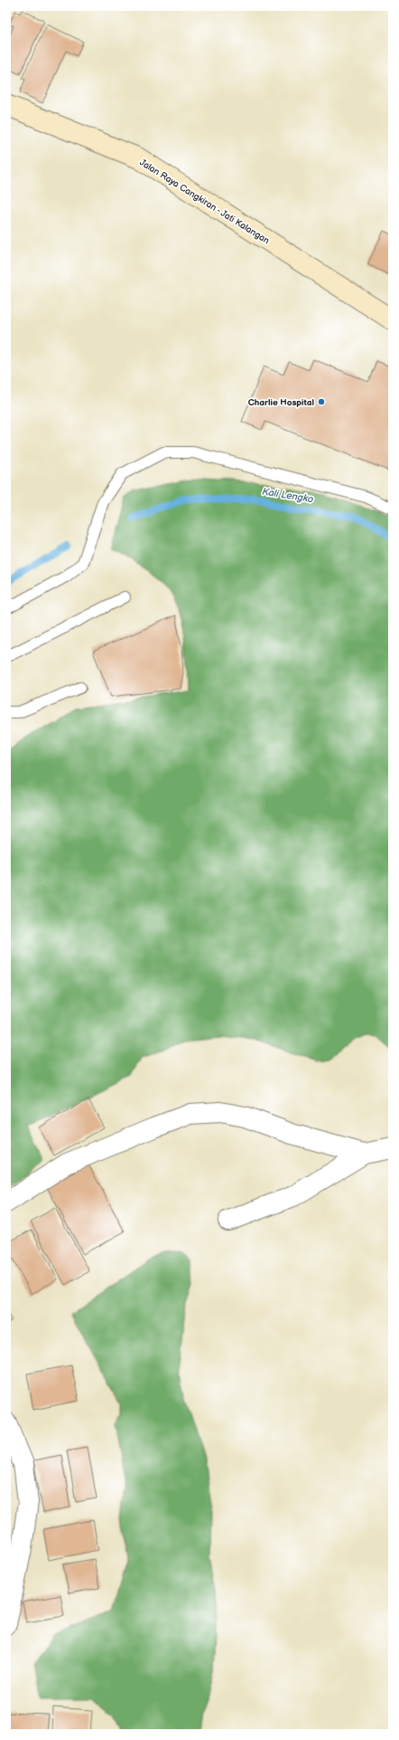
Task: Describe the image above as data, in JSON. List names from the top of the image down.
{
  "streets": {
    "street": ["Jalan Raya Cangkiran - Jati Kalangan"]
  },
  "water": ["Kali Lengko"],
  "places": ["Charlie Hospital"]
}
